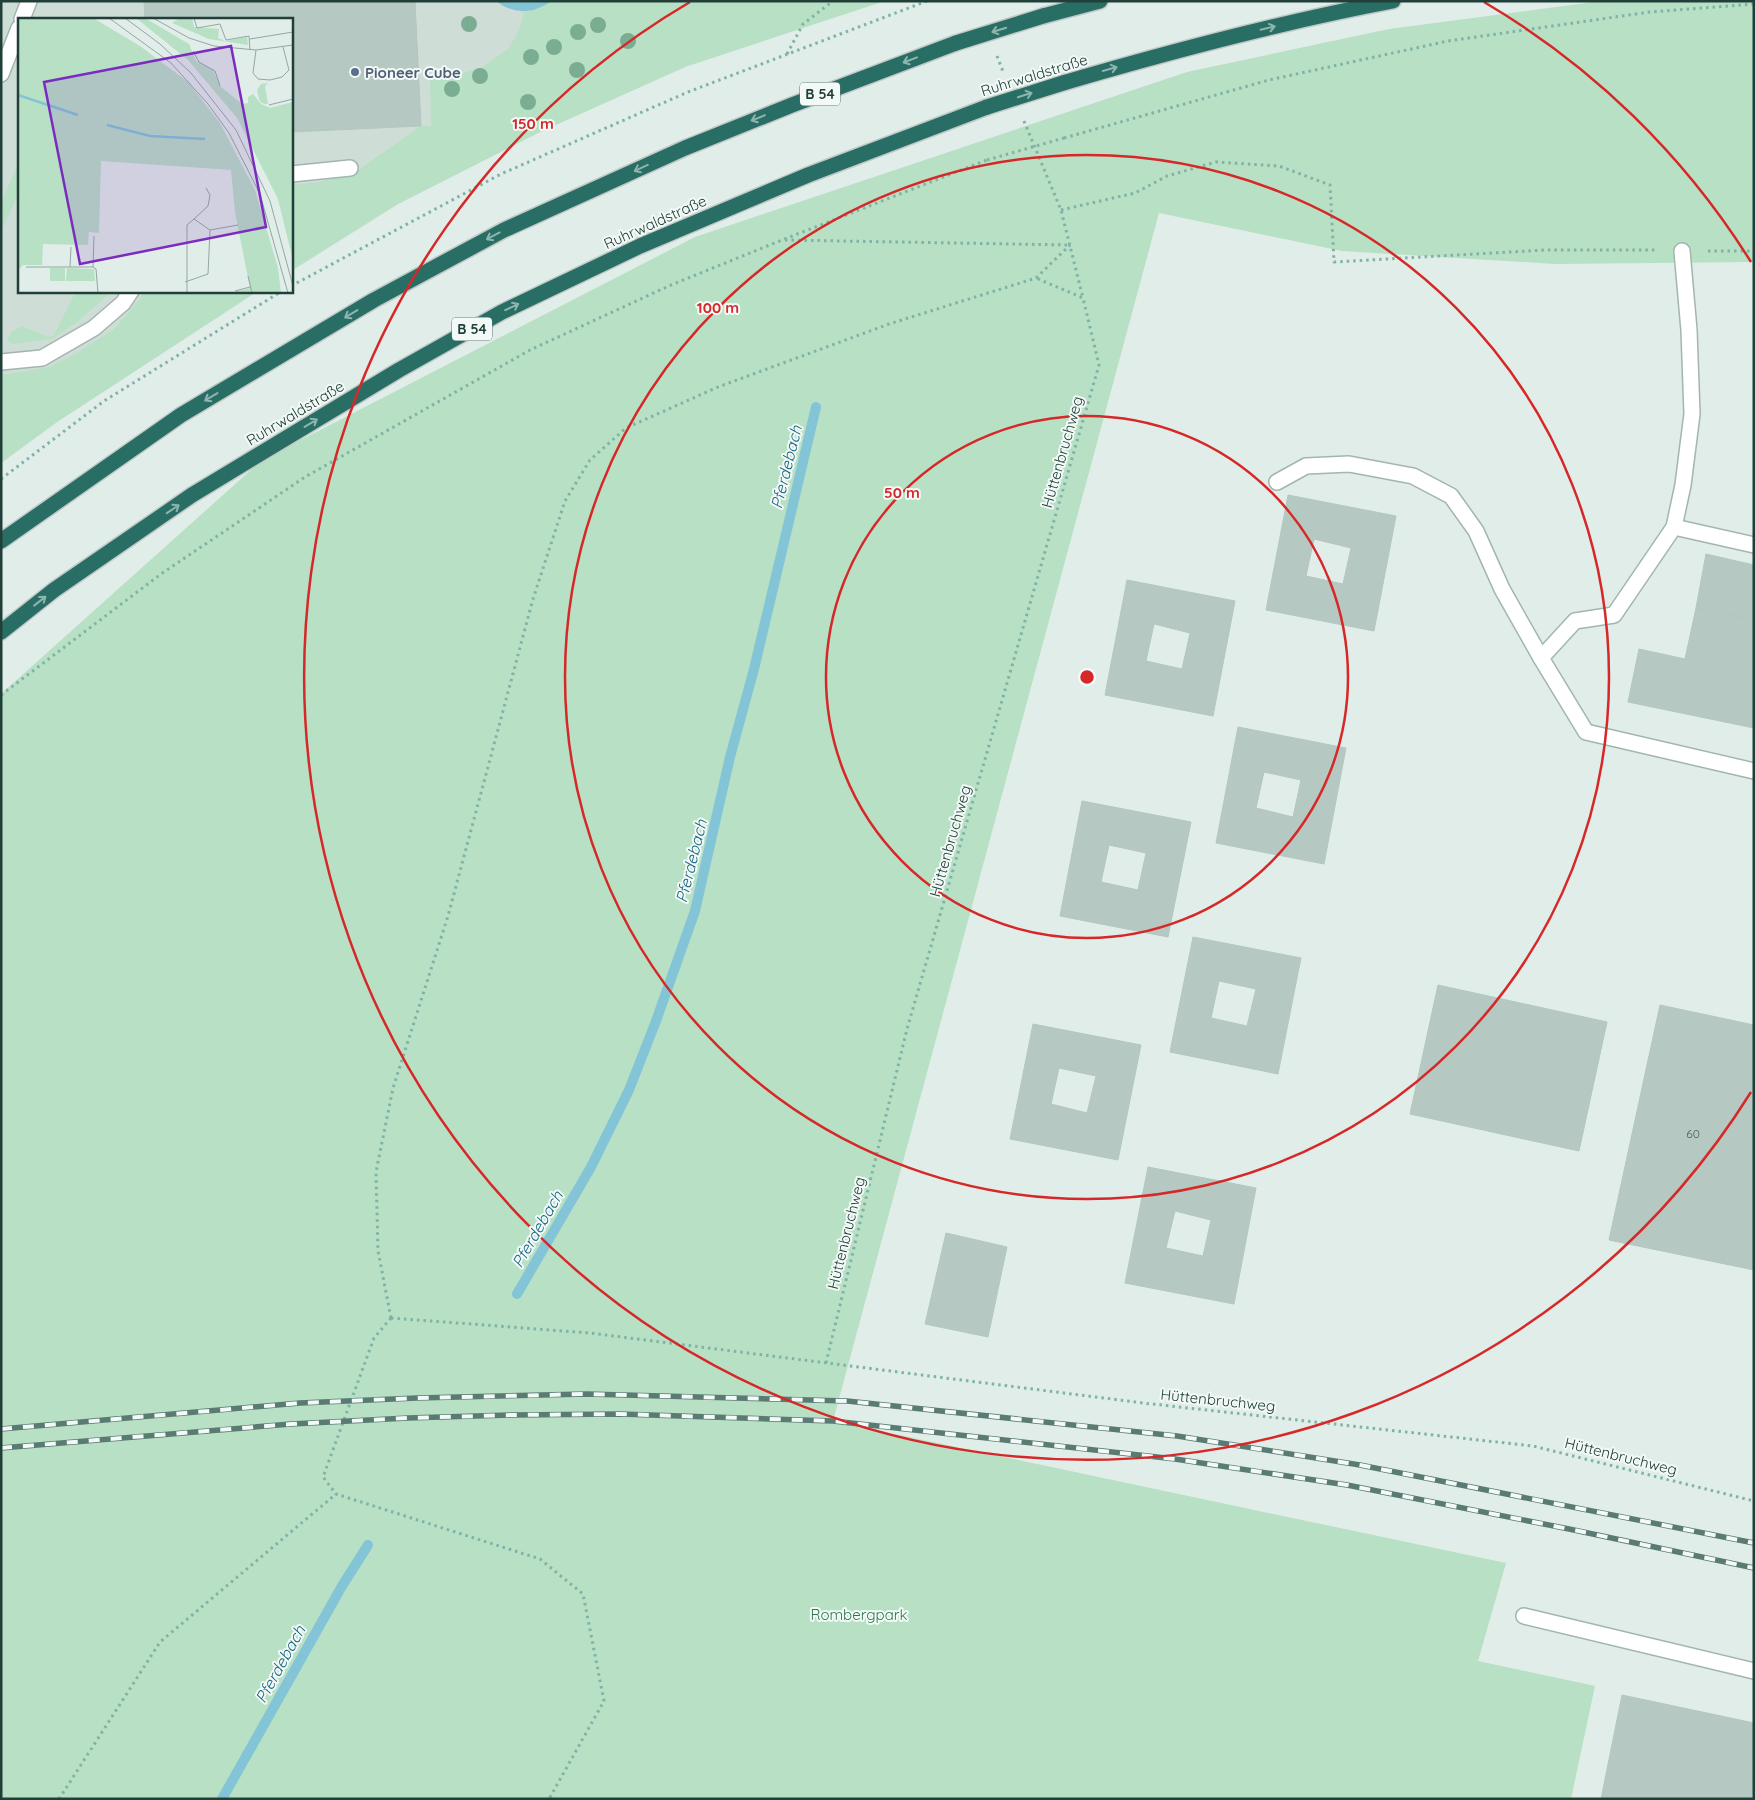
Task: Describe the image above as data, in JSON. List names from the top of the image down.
{
  "streets": {
    "highway": ["Ruhrwaldstraße", "B 54"],
    "path": ["Hüttenbruchweg"]
  },
  "water": ["Pferdebach"],
  "parks": ["Rombergpark"],
  "places": ["Pioneer Cube"],
  "house_numbers": ["60"],
  "rings": ["150 m", "100 m", "50 m"]
}
